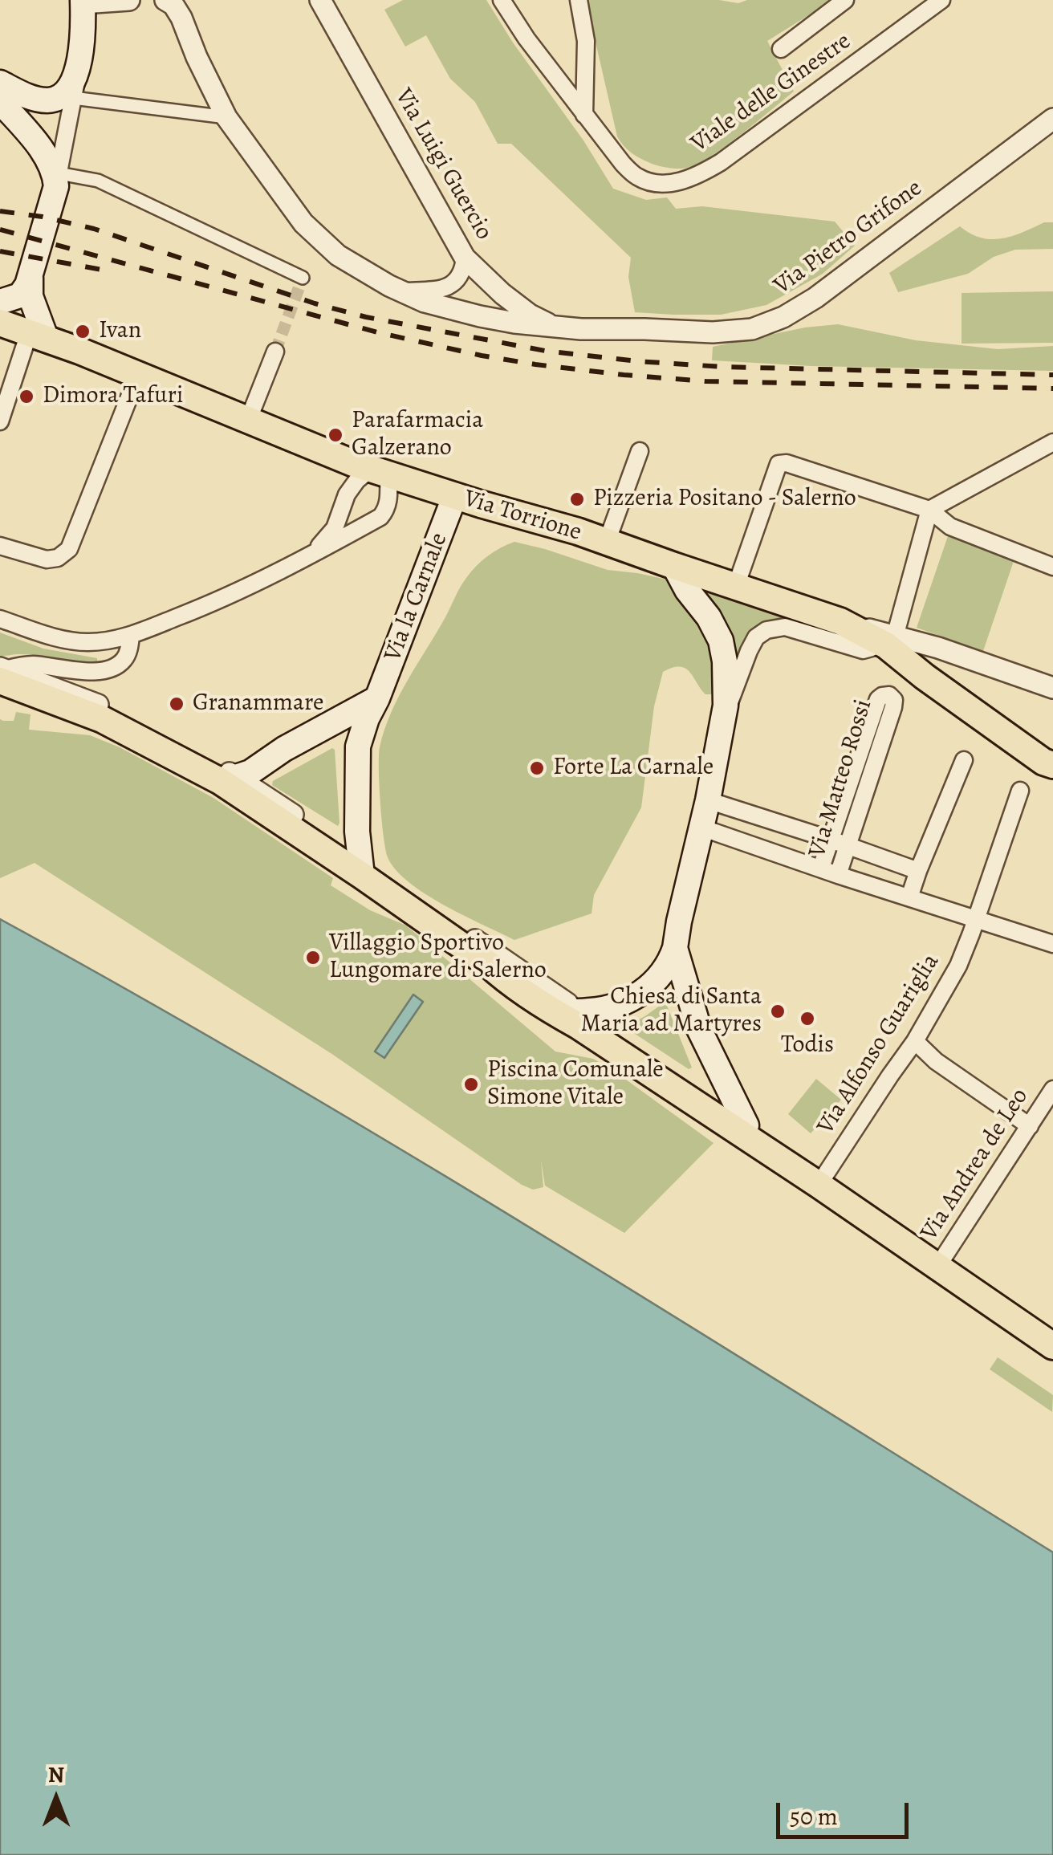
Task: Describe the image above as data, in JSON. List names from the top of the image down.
{
  "streets": {
    "main road": ["Via Torrione", "Via la Carnale"],
    "street": [
      "Viale delle Ginestre",
      "Via Luigi Guercio",
      "Via Pietro Grifone",
      "Via Matteo Rossi",
      "Via Alfonso Guariglia",
      "Via Andrea de Leo"
    ]
  },
  "crossings": [
    ["Via Luigi Guercio", "Via Pietro Grifone"],
    ["Via Torrione", "Via la Carnale"]
  ],
  "places": [
    "Ivan",
    "Dimora Tafuri",
    "Parafarmacia Galzerano",
    "Pizzeria Positano - Salerno",
    "Granammare",
    "Forte La Carnale",
    "Villaggio Sportivo Lungomare di Salerno",
    "Chiesa di Santa Maria ad Martyres",
    "Todis",
    "Piscina Comunale Simone Vitale"
  ],
  "scale_bar": "50 m",
  "north": "top"
}
